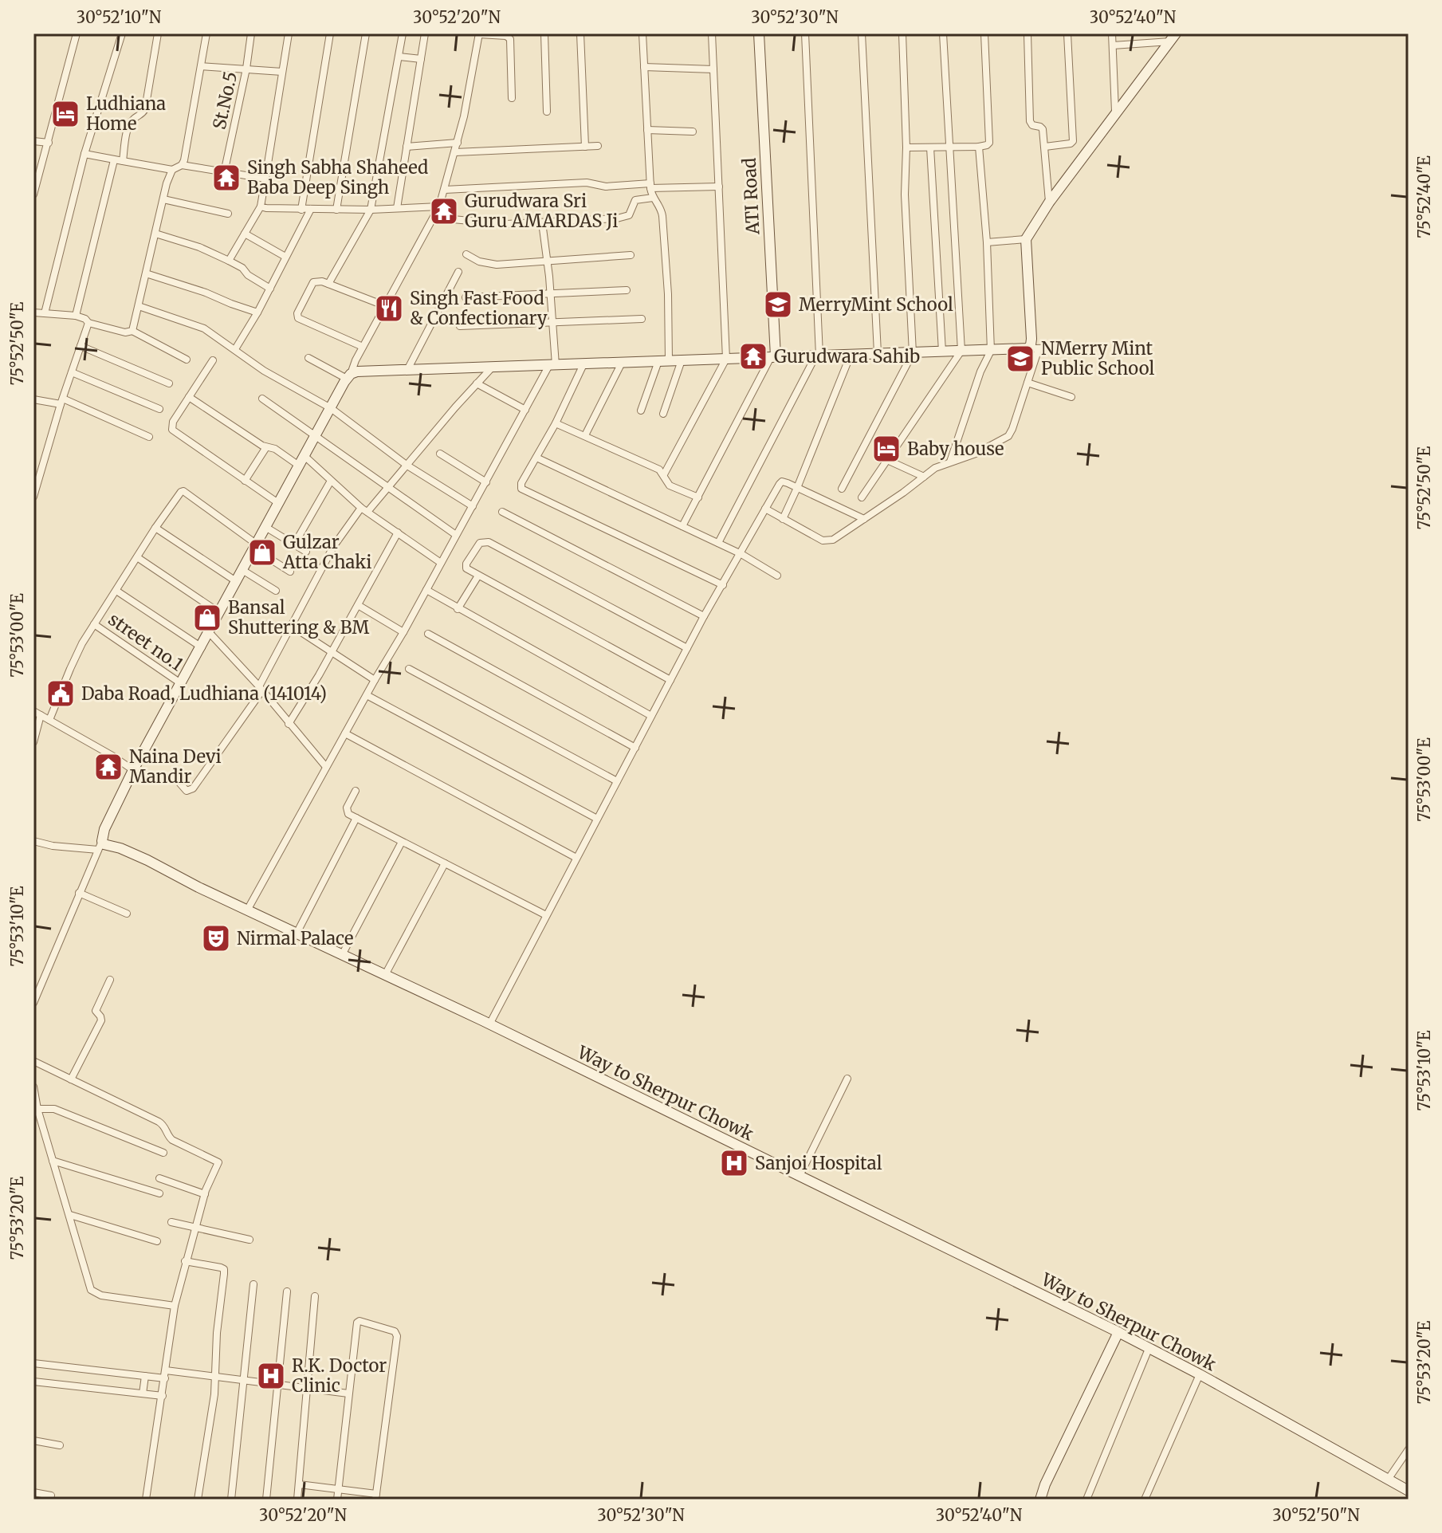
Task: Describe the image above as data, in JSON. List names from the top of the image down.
{
  "streets": {
    "street": [
      "St.No.5",
      "ATI Road",
      "street no.1",
      "Way to Sherpur Chowk"
    ]
  },
  "places": {
    "hotel": ["Ludhiana Home", "Baby house"],
    "temple": [
      "Singh Sabha Shaheed Baba Deep Singh",
      "Gurudwara Sri Guru AMARDAS Ji",
      "Gurudwara Sahib",
      "Naina Devi Mandir"
    ],
    "school or university": ["MerryMint School", "NMerry Mint Public School"],
    "restaurant": ["Singh Fast Food & Confectionary"],
    "shop": ["Gulzar Atta Chaki", "Bansal Shuttering & BM"],
    "public building": ["Daba Road, Ludhiana (141014)"],
    "theatre": ["Nirmal Palace"],
    "hospital": ["Sanjoi Hospital", "R.K. Doctor Clinic"]
  },
  "coordinates": [
    "30°52'10\"N",
    "30°52'20\"N",
    "30°52'30\"N",
    "30°52'40\"N",
    "75°52'40\"E",
    "75°52'50\"E",
    "75°53'00\"E",
    "75°53'10\"E",
    "75°53'20\"E",
    "30°52'50\"N"
  ]
}
